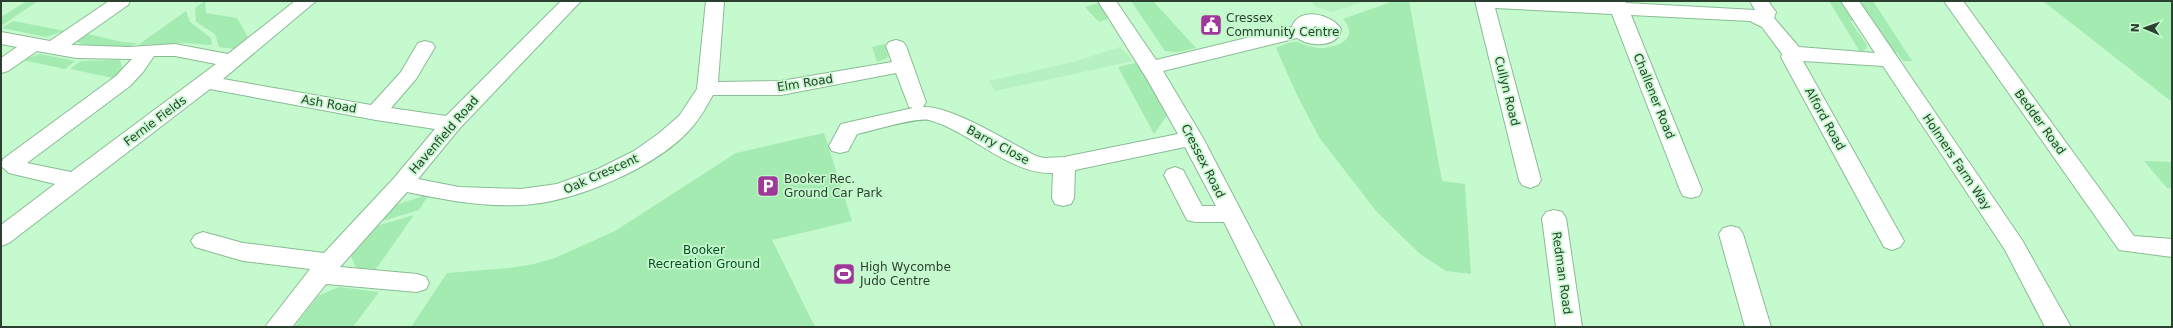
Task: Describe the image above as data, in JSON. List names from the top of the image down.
{
  "streets": {
    "street": [
      "Elm Road",
      "Cullyn Road",
      "Challener Road",
      "Ash Road",
      "Alford Road",
      "Fernie Fields",
      "Bedder Road",
      "Havenfield Road",
      "Barry Close",
      "Cressex Road",
      "Holmers Farm Way",
      "Oak Crescent",
      "Redman Road"
    ]
  },
  "crossings": [
    ["Elm Road", "Oak Crescent"],
    ["Ash Road", "Fernie Fields"],
    ["Ash Road", "Havenfield Road"],
    ["Havenfield Road", "Oak Crescent"],
    ["Barry Close", "Cressex Road"]
  ],
  "parks": ["Booker Recreation Ground"],
  "places": {
    "public building": ["Cressex Community Centre"],
    "parking": ["Booker Rec. Ground Car Park"],
    "sports": ["High Wycombe Judo Centre"]
  },
  "north": "left"
}
